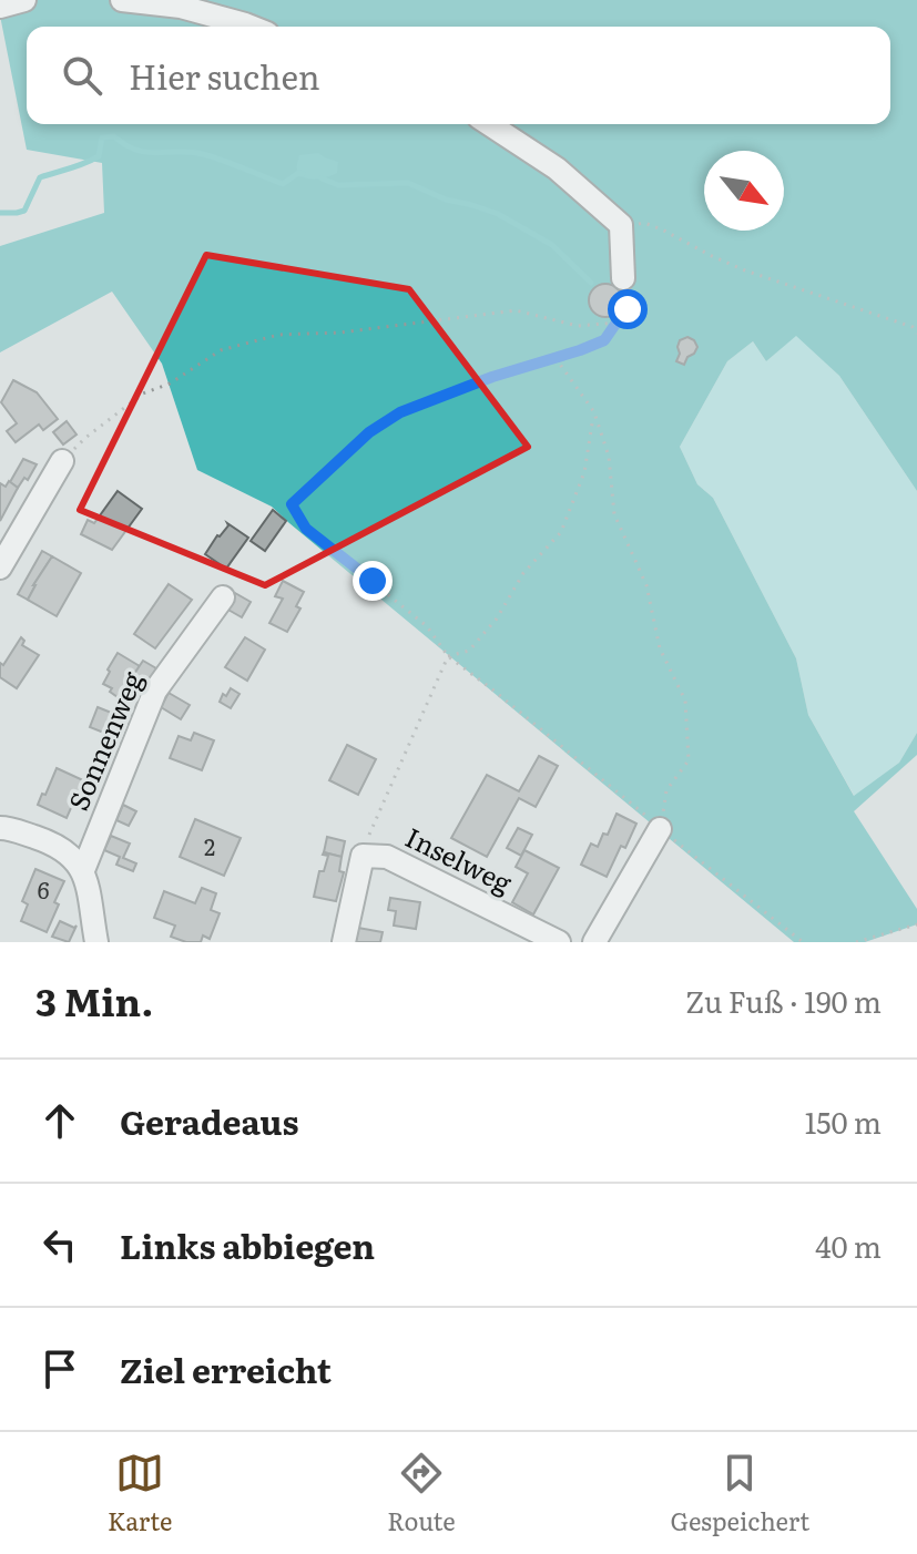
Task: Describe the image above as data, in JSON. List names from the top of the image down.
{
  "streets": {
    "street": ["Sonnenweg", "Inselweg"]
  },
  "house_numbers": ["2", "6"],
  "north": "bottom right",
  "page": {
    "search": "Hier suchen",
    "heading": ["3 Min.", "Zu Fuß · 190 m"],
    "list": [
      ["Geradeaus", "150 m"],
      ["Links abbiegen", "40 m"],
      "Ziel erreicht"
    ],
    "nav": ["Karte", "Route", "Gespeichert"]
  }
}
